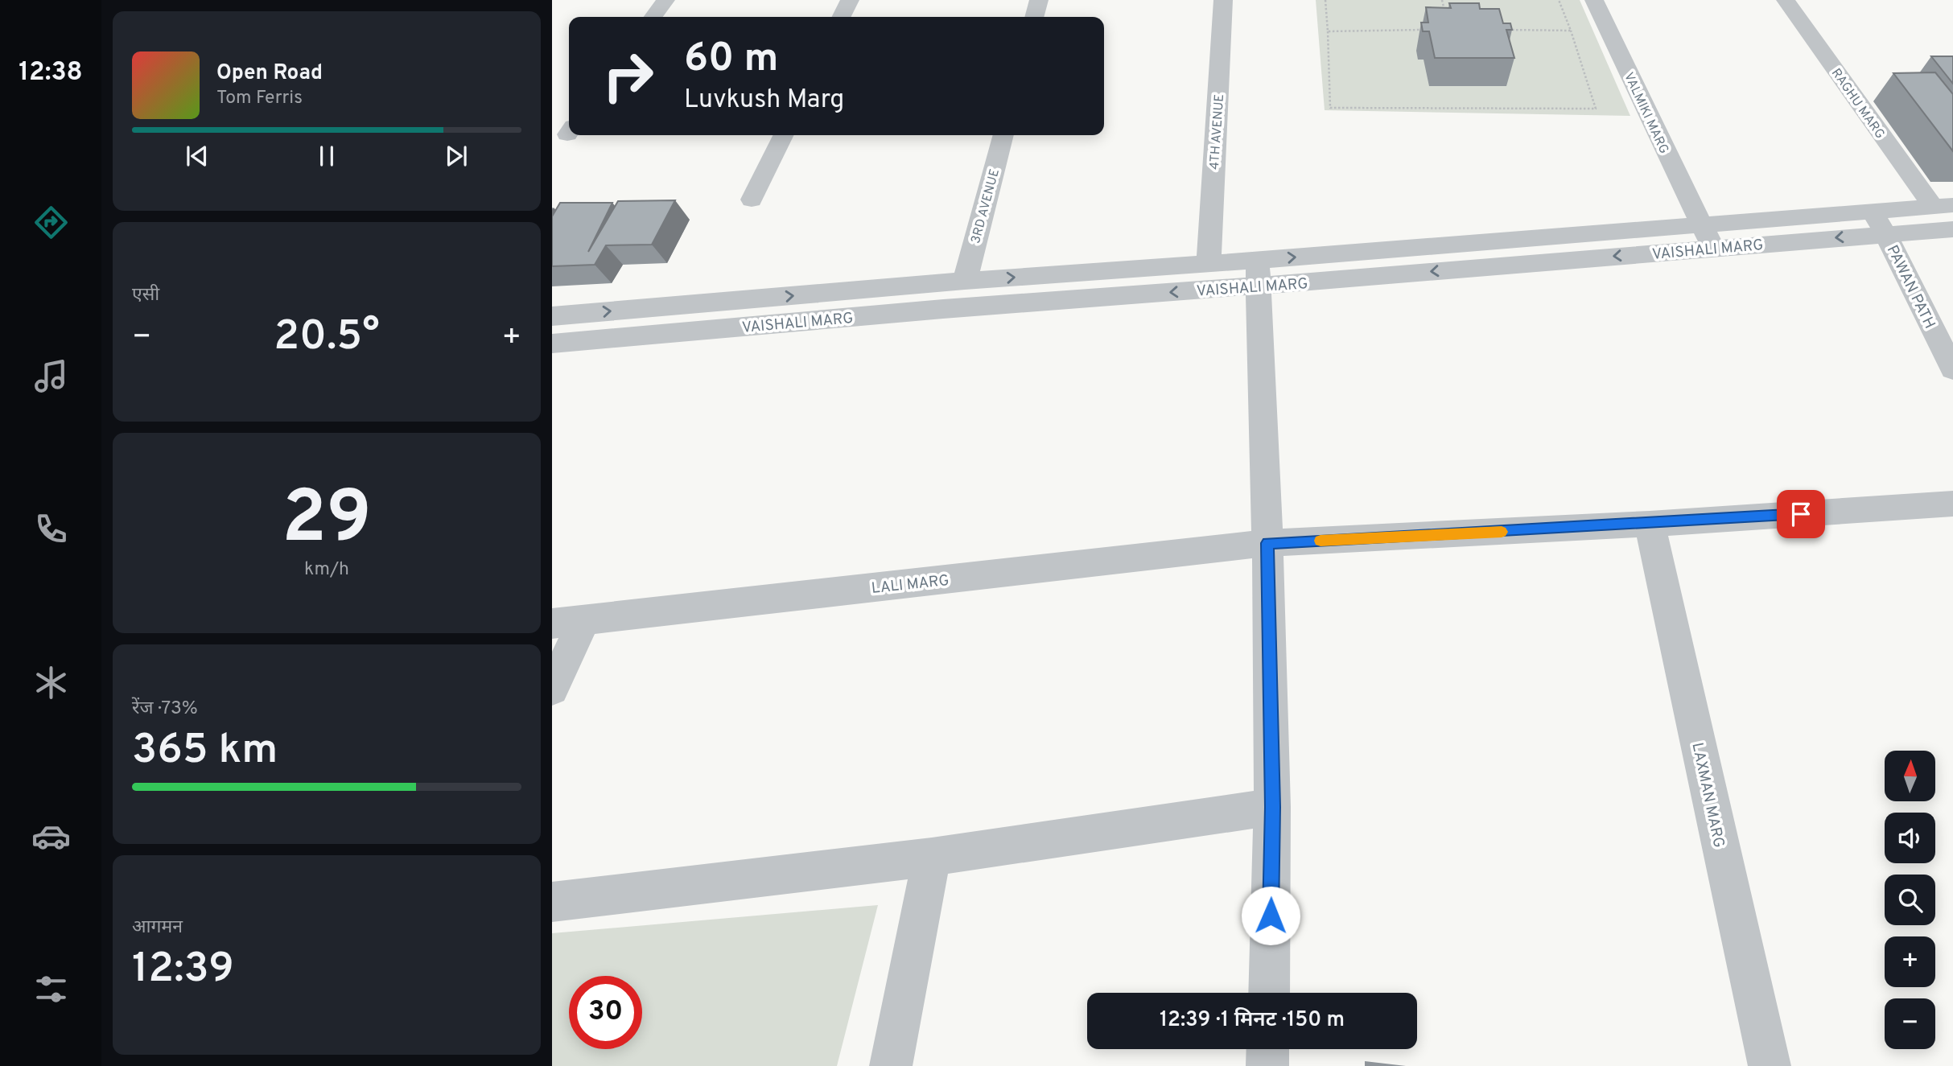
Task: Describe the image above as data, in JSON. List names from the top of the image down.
{
  "streets": {
    "street": [
      "RAGHU MARG",
      "VALMIKI MARG",
      "4TH AVENUE",
      "3RD AVENUE",
      "VAISHALI MARG",
      "PAWAN PATH",
      "LALI MARG",
      "LAXMAN MARG"
    ]
  },
  "crossings": [
    ["RAGHU MARG", "VAISHALI MARG"],
    ["VALMIKI MARG", "VAISHALI MARG"],
    ["4TH AVENUE", "VAISHALI MARG"],
    ["3RD AVENUE", "VAISHALI MARG"],
    ["VAISHALI MARG", "PAWAN PATH"],
    ["LALI MARG", "LAXMAN MARG"]
  ],
  "north": "top",
  "page": {
    "tabs": "12:38",
    "turn": ["60 m", "Luvkush Marg"],
    "song": ["Open Road", "Tom Ferris"],
    "tile": [
      "एसी",
      ["29", "km/h"],
      ["रेंज · 73%", "365 km"],
      ["आगमन", "12:39"]
    ],
    "heat": ["−", "20.5°", "+"],
    "map_buttons": ["+", "−"],
    "limit": "30",
    "trip": "12:39 · 1 मिनट · 150 m"
  }
}
